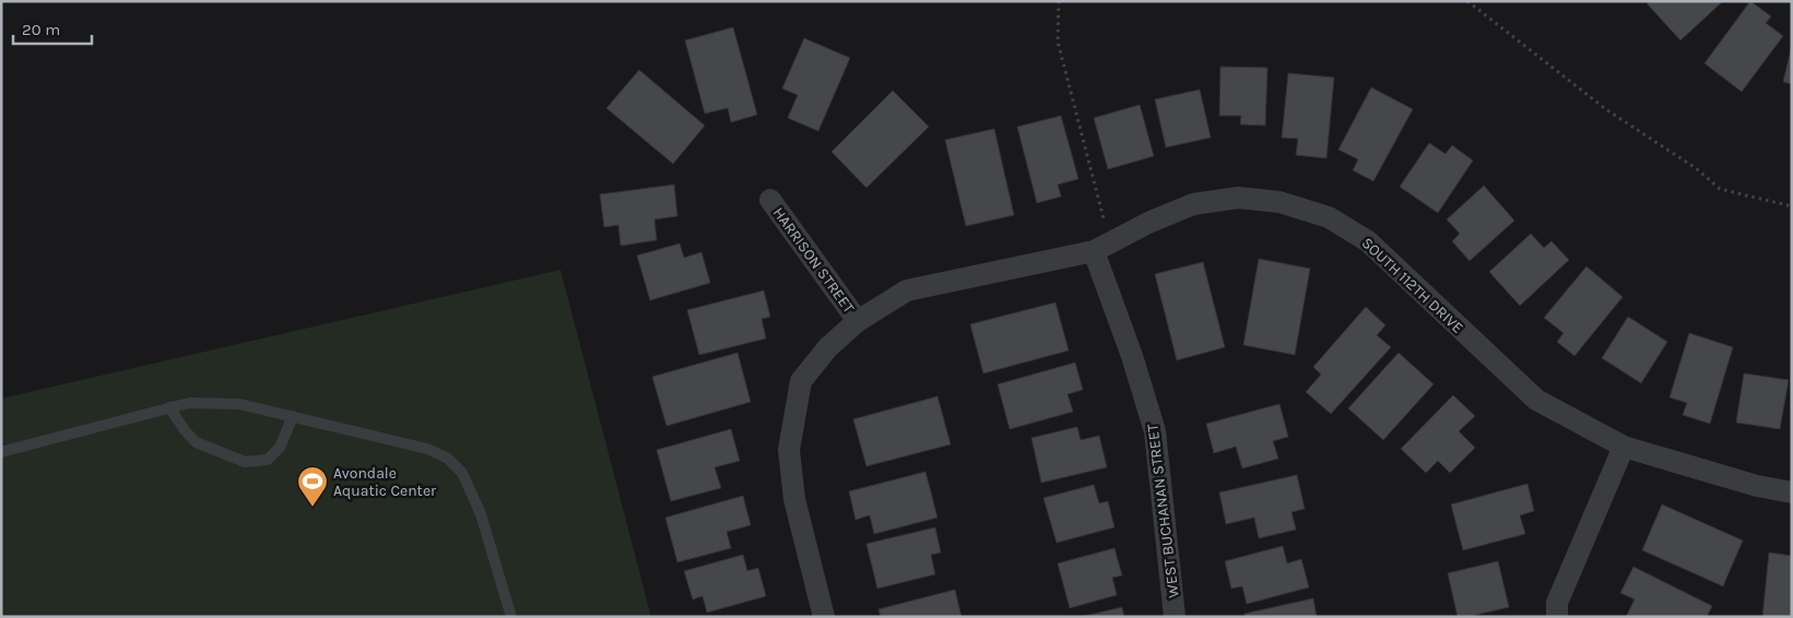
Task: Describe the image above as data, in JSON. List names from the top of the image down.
{
  "streets": {
    "street": ["HARRISON STREET", "SOUTH 112TH DRIVE", "WEST BUCHANAN STREET"]
  },
  "crossings": [
    ["HARRISON STREET", "SOUTH 112TH DRIVE"],
    ["SOUTH 112TH DRIVE", "WEST BUCHANAN STREET"]
  ],
  "places": {
    "sports": ["Avondale Aquatic Center"]
  },
  "scale_bar": "20 m"
}
